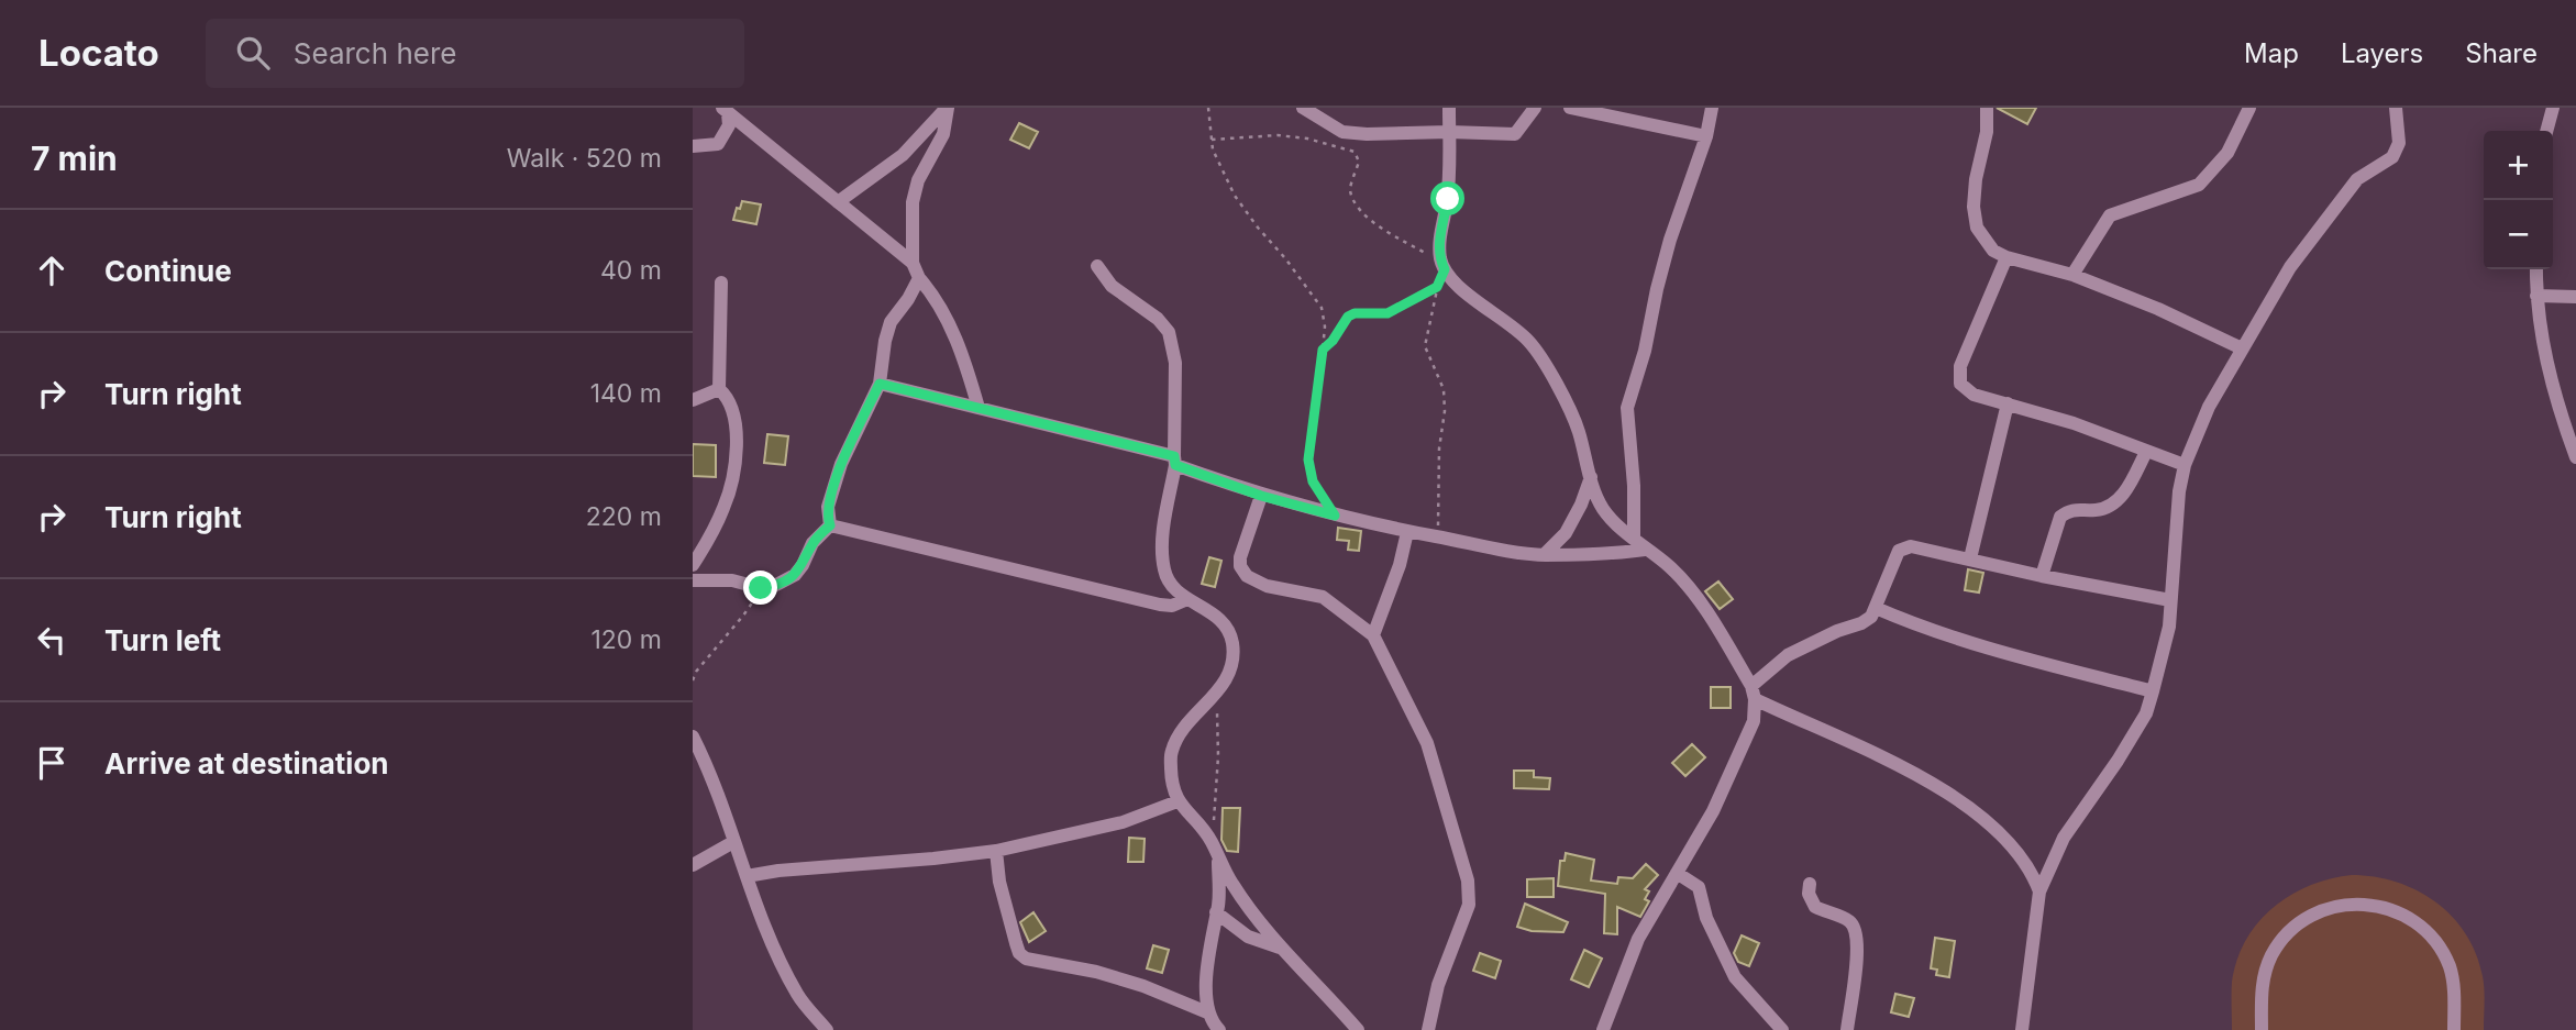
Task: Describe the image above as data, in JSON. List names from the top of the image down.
{
  "page": {
    "header": "Locato",
    "search": "Search here",
    "nav": ["Map", "Layers", "Share"],
    "heading": ["7 min", "Walk · 520 m"],
    "map_buttons": ["+", "−"],
    "list": [
      ["Continue", "40 m"],
      ["Turn right", "140 m"],
      ["Turn right", "220 m"],
      ["Turn left", "120 m"],
      "Arrive at destination"
    ]
  }
}
